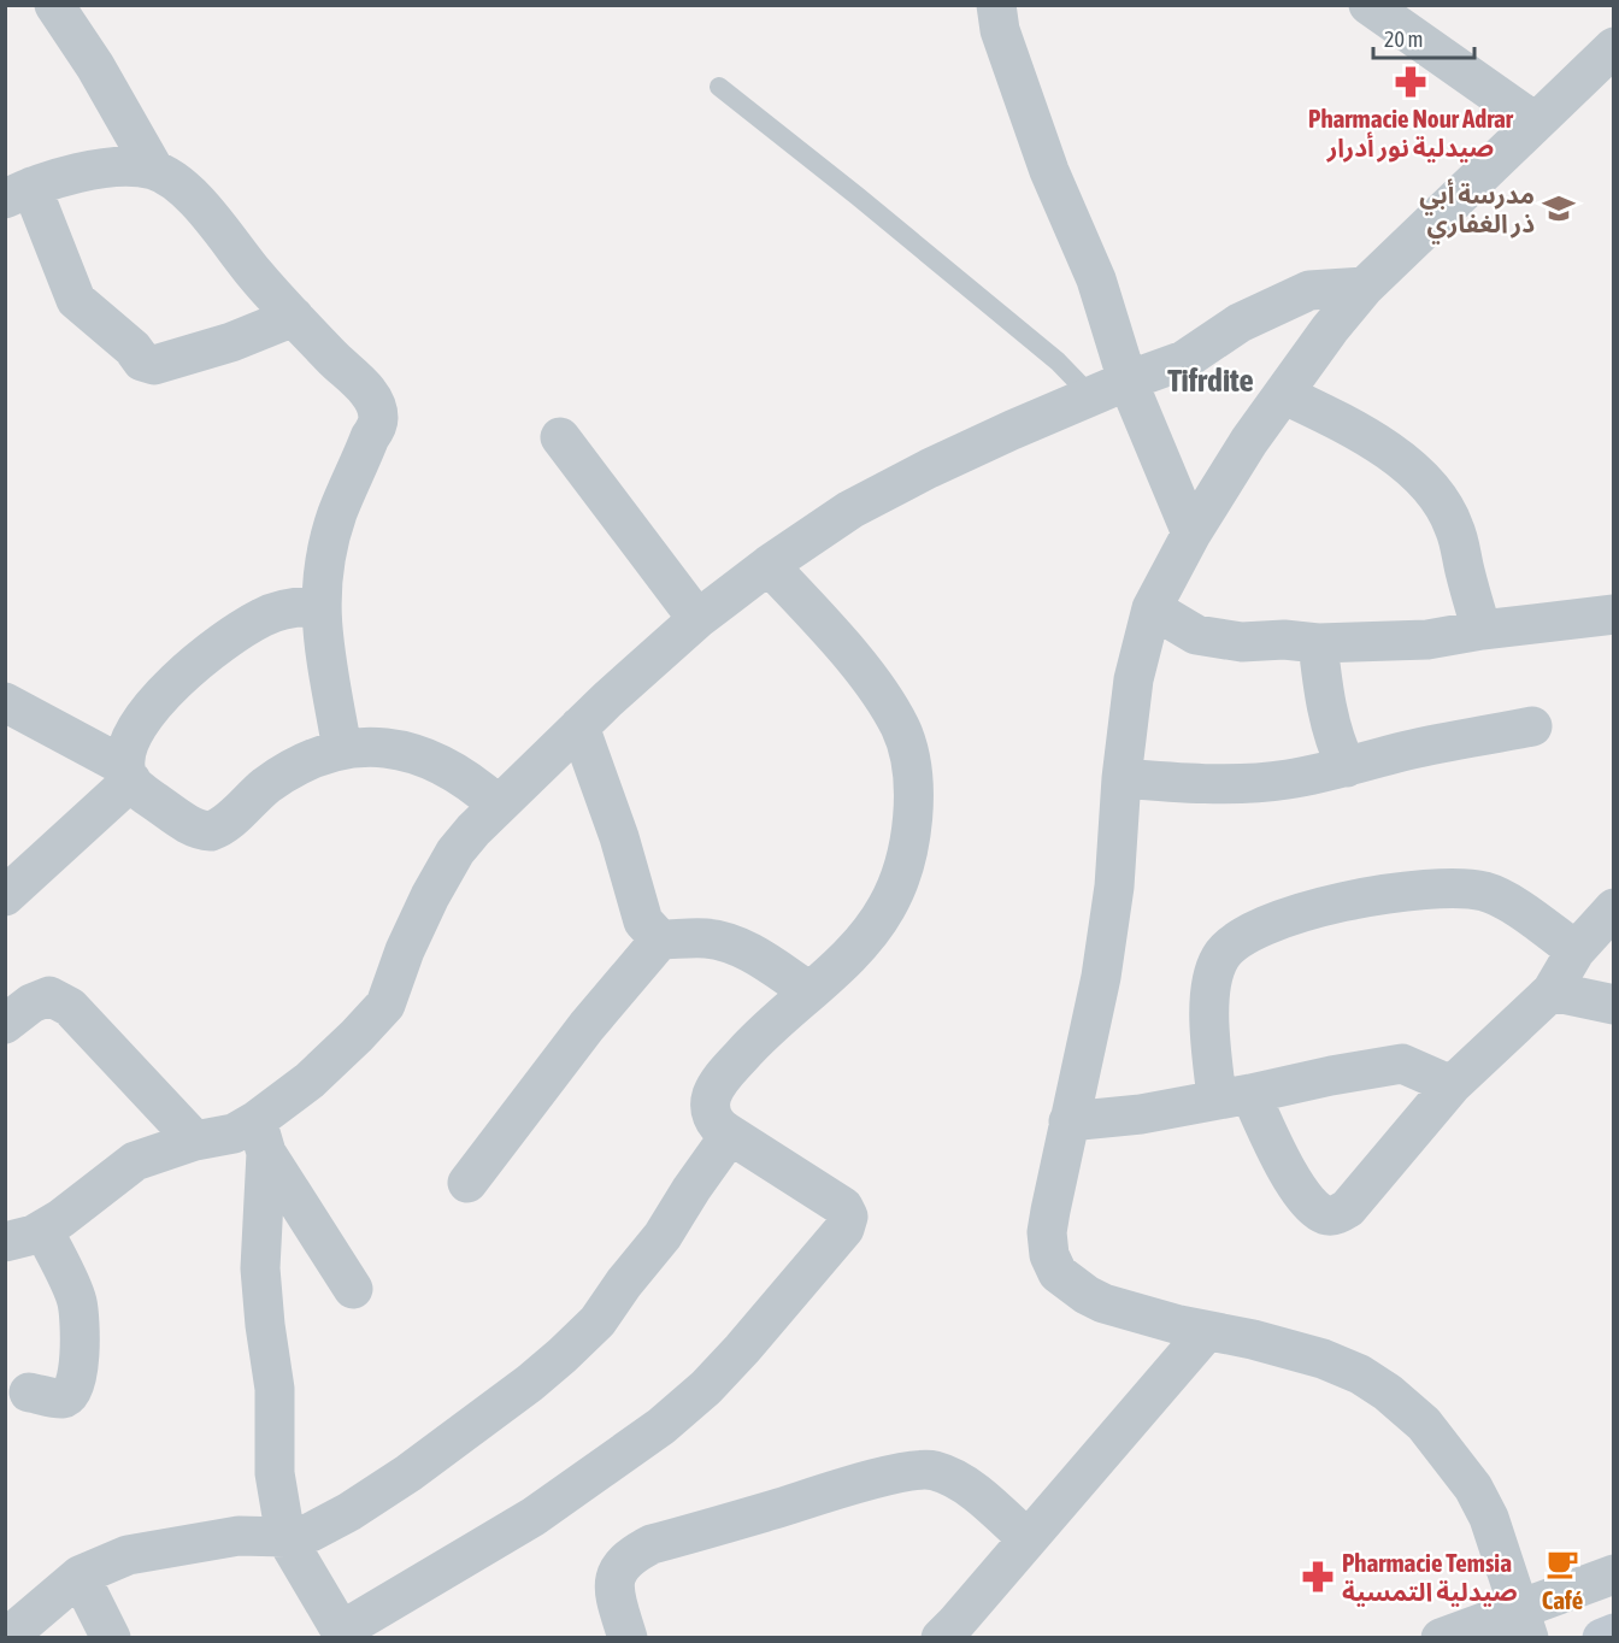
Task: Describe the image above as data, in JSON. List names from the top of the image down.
{
  "districts": ["Tifrdite"],
  "places": {
    "pharmacy": ["Pharmacie Nour Adrar صيدلية نور أدرار", "Pharmacie Temsia صيدلية التمسية"],
    "school or university": ["مدرسة أبي ذر الغفاري"],
    "cafe": ["Café"]
  },
  "scale_bar": "20 m"
}
